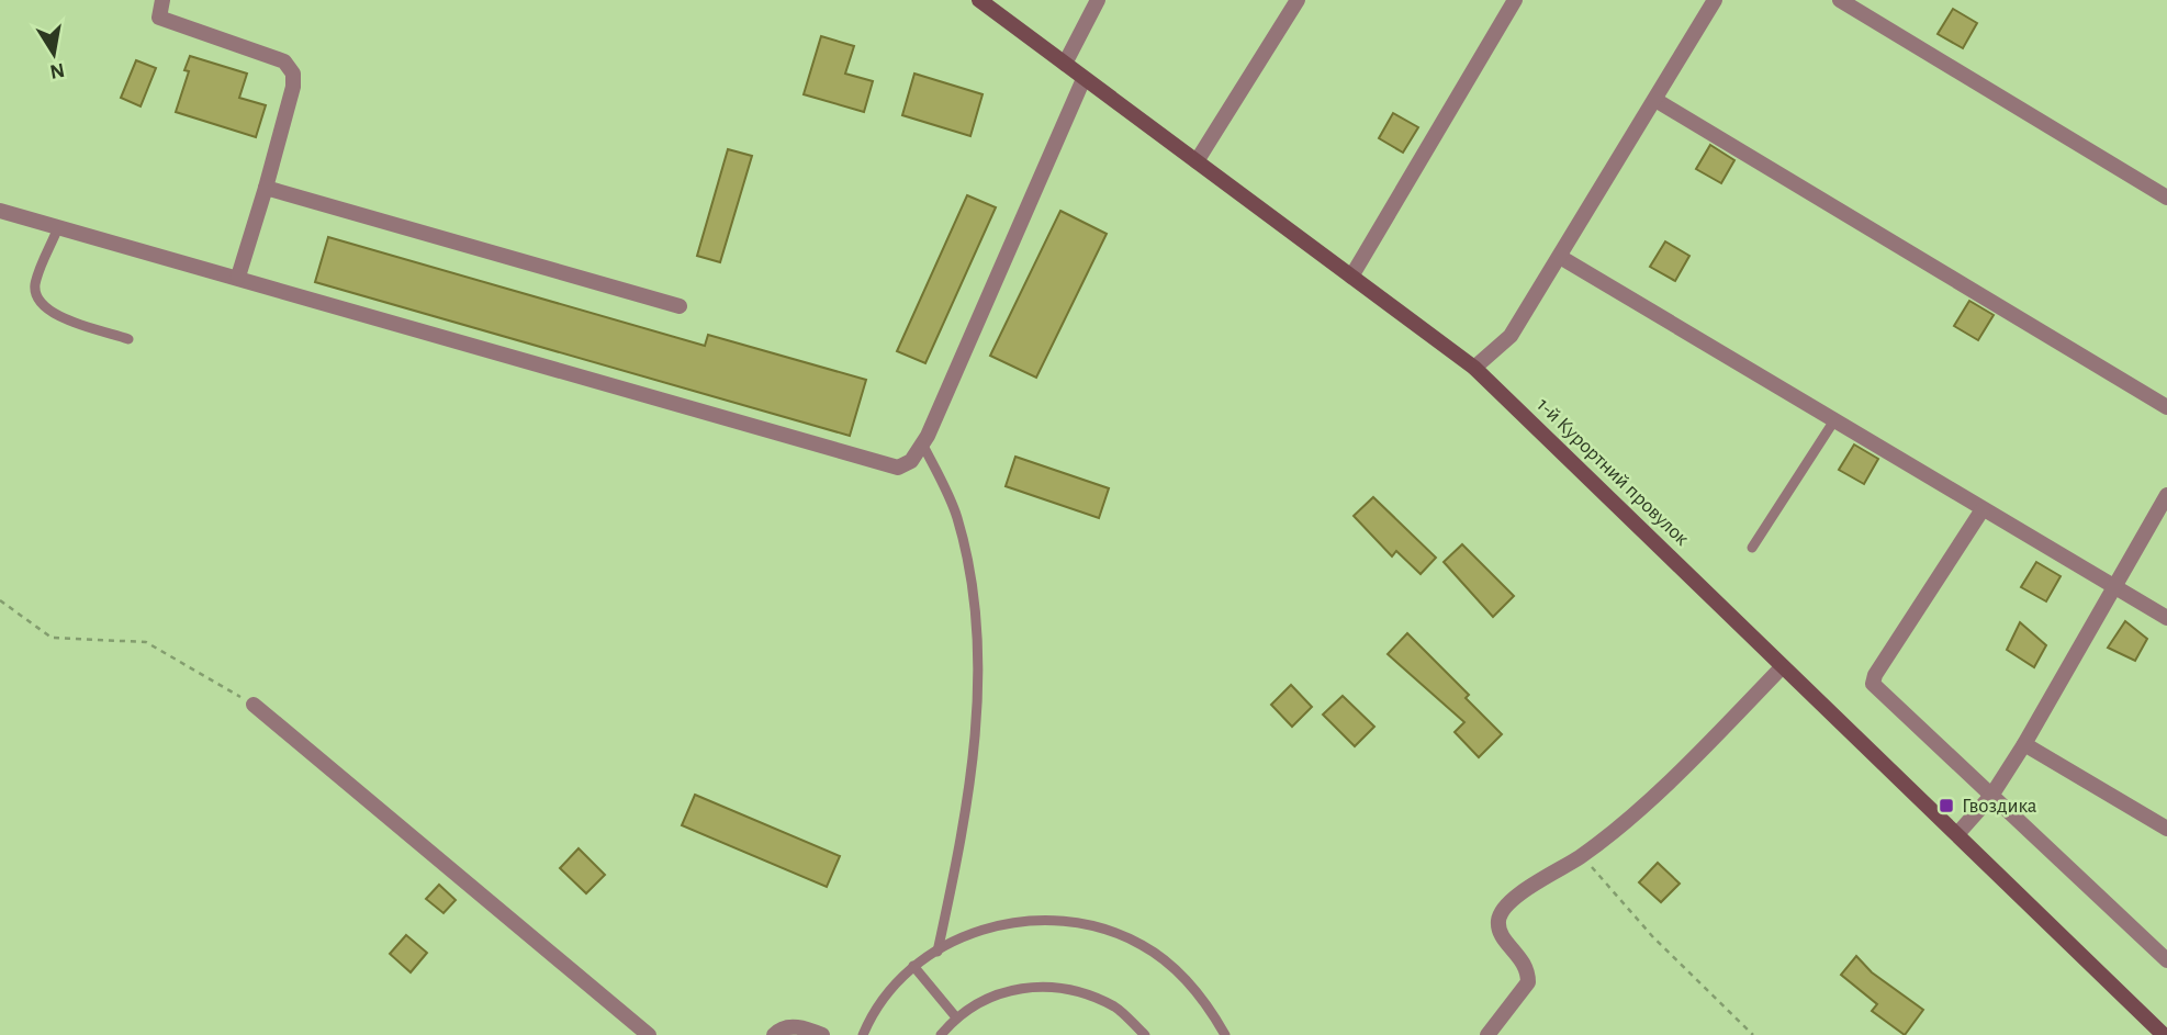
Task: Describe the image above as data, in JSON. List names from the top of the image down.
{
  "streets": {
    "street": ["1-й Курортний провулок"]
  },
  "places": {
    "transit": ["Гвоздика"]
  },
  "north": "bottom"
}
